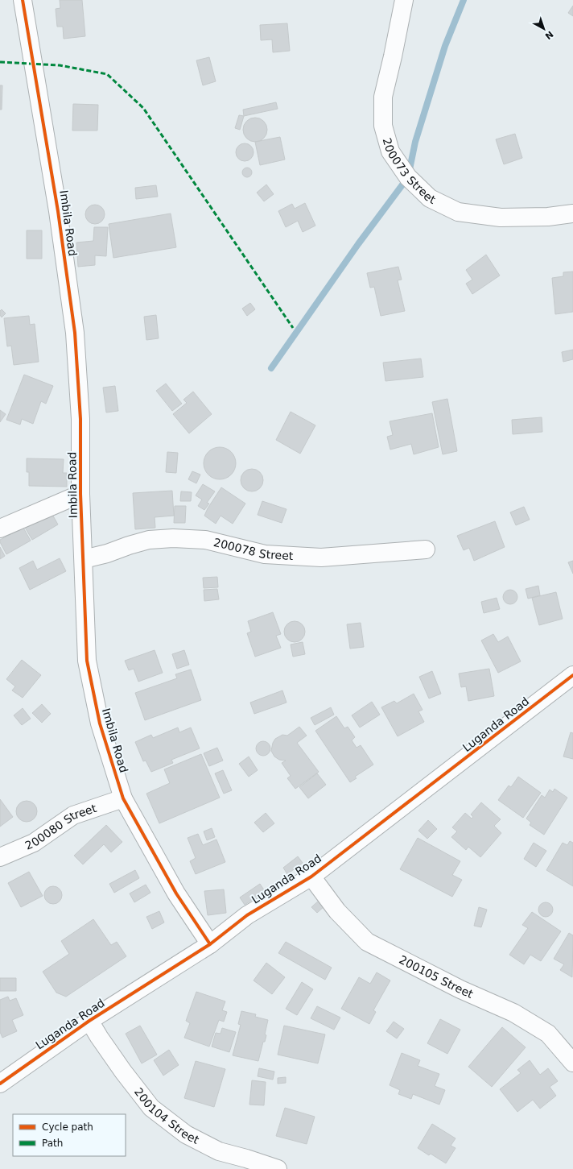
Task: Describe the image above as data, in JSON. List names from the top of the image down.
{
  "streets": {
    "street": [
      "200073 Street",
      "Imbila Road",
      "200078 Street",
      "Luganda Road",
      "200080 Street",
      "200105 Street",
      "200104 Street"
    ]
  },
  "crossings": [
    ["Imbila Road", "200078 Street"],
    ["Imbila Road", "Luganda Road"],
    ["Imbila Road", "200080 Street"],
    ["Luganda Road", "200105 Street"],
    ["Luganda Road", "200104 Street"]
  ],
  "legend": ["Cycle path", "Path"],
  "north": "bottom right"
}
